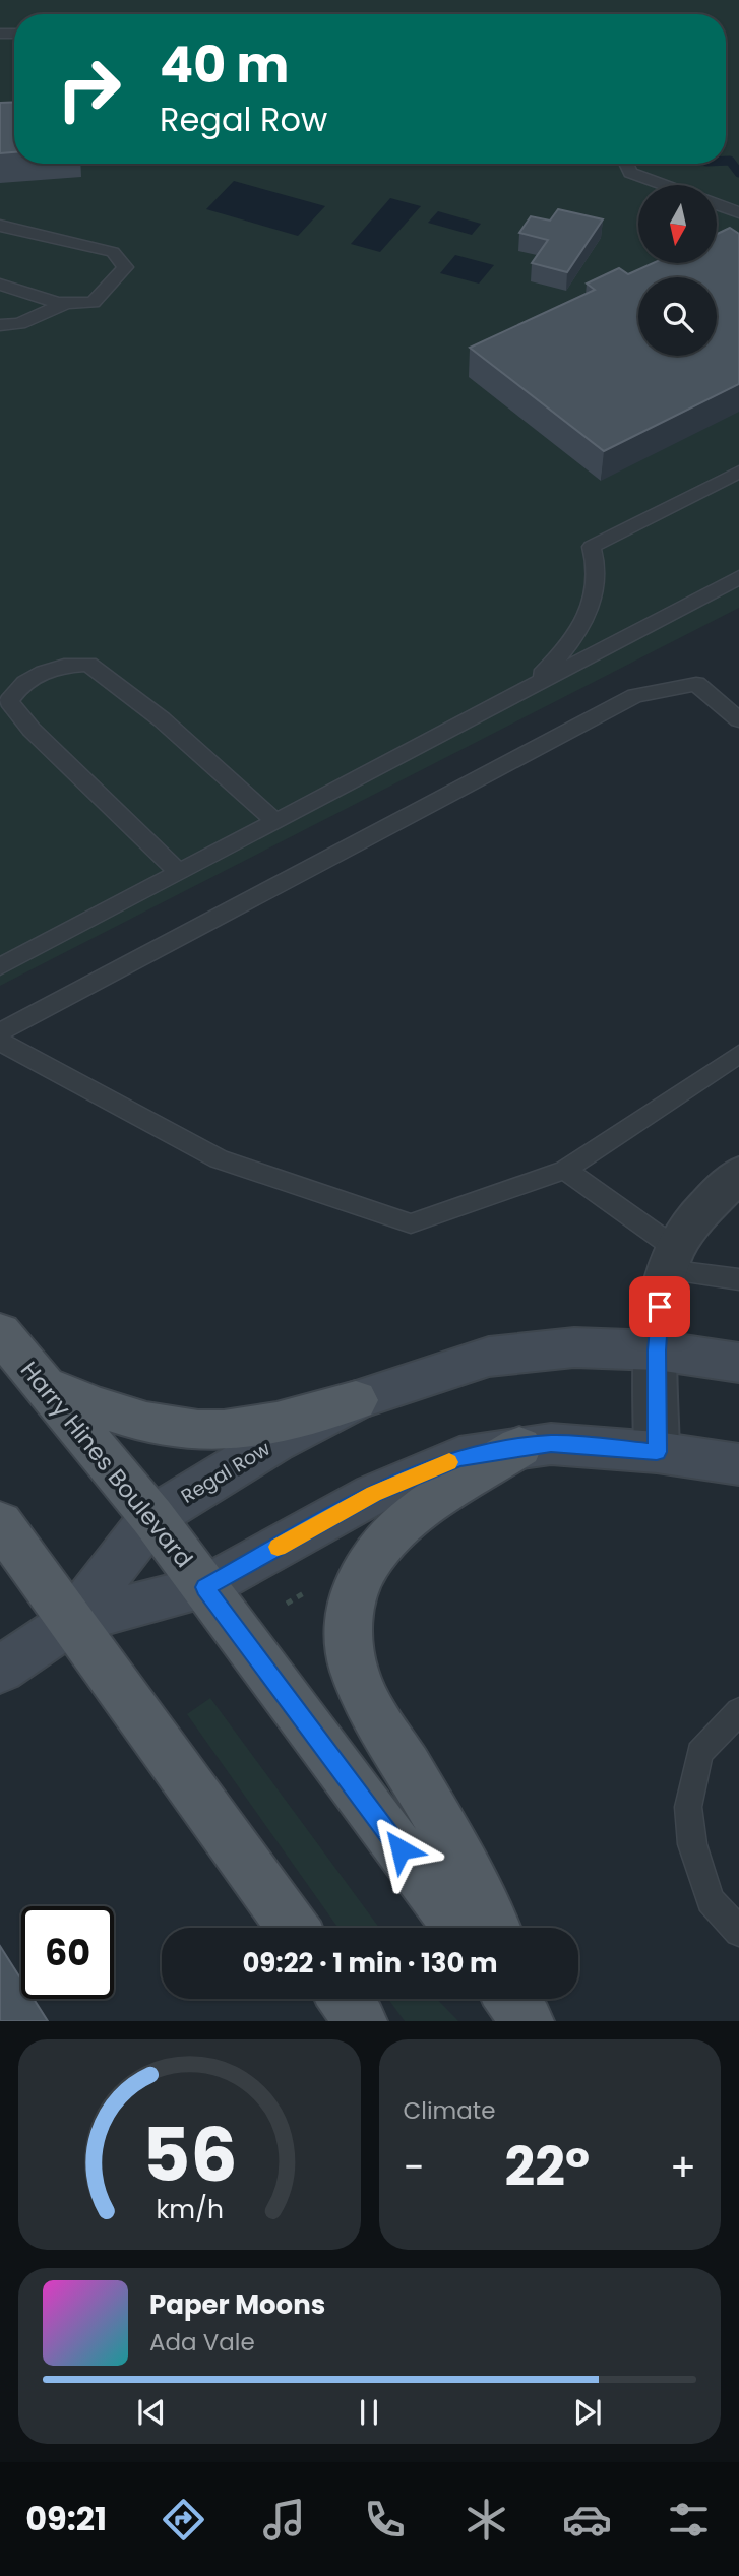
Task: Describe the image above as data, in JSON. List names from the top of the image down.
{
  "streets": {
    "main road": ["Harry Hines Boulevard", "Regal Row"]
  },
  "crossings": [
    ["Harry Hines Boulevard", "Regal Row"]
  ],
  "north": "bottom",
  "page": {
    "turn": ["40 m", "Regal Row"],
    "limit": "60",
    "trip": "09:22 · 1 min · 130 m",
    "tile": "Climate",
    "heat": ["−", "22°", "+"],
    "song": ["Paper Moons", "Ada Vale"],
    "tabs": "09:21",
    "gauge": ["56", "km/h"]
  }
}
